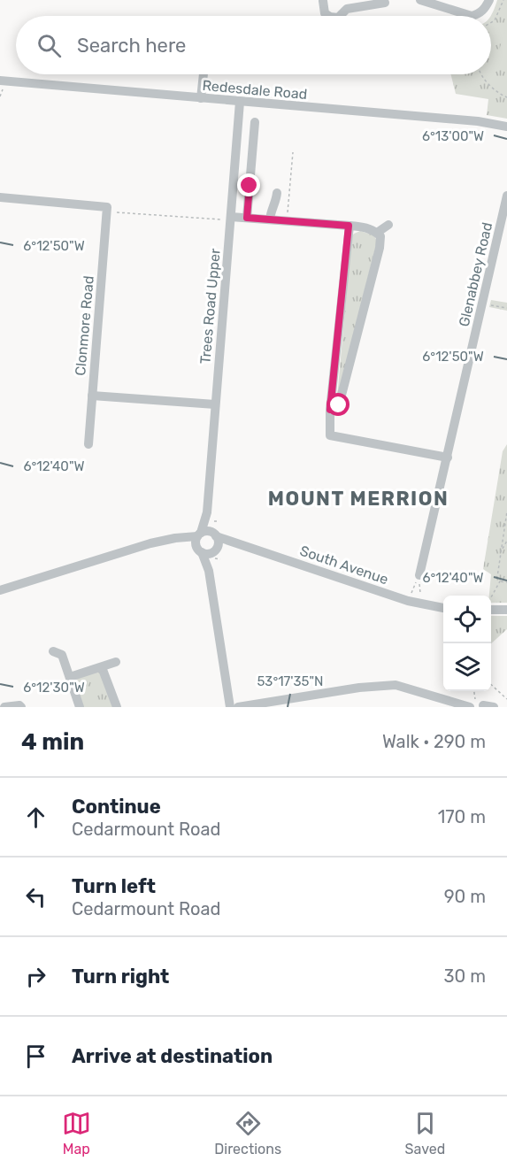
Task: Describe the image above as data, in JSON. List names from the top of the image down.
{
  "streets": {
    "street": [
      "Redesdale Road",
      "Glenabbey Road",
      "Trees Road Upper",
      "Clonmore Road",
      "South Avenue"
    ]
  },
  "crossings": [
    ["Redesdale Road", "Trees Road Upper"],
    ["Trees Road Upper", "Clonmore Road"]
  ],
  "districts": ["MOUNT MERRION"],
  "page": {
    "search": "Search here",
    "heading": ["4 min", "Walk · 290 m"],
    "list": [
      ["Continue", "Cedarmount Road", "170 m"],
      ["Turn left", "Cedarmount Road", "90 m"],
      ["Turn right", "30 m"],
      "Arrive at destination"
    ],
    "nav": ["Map", "Directions", "Saved"]
  },
  "coordinates": [
    "6°13'00\"W",
    "6°12'50\"W",
    "6°12'40\"W",
    "53°17'35\"N",
    "6°12'30\"W"
  ]
}
